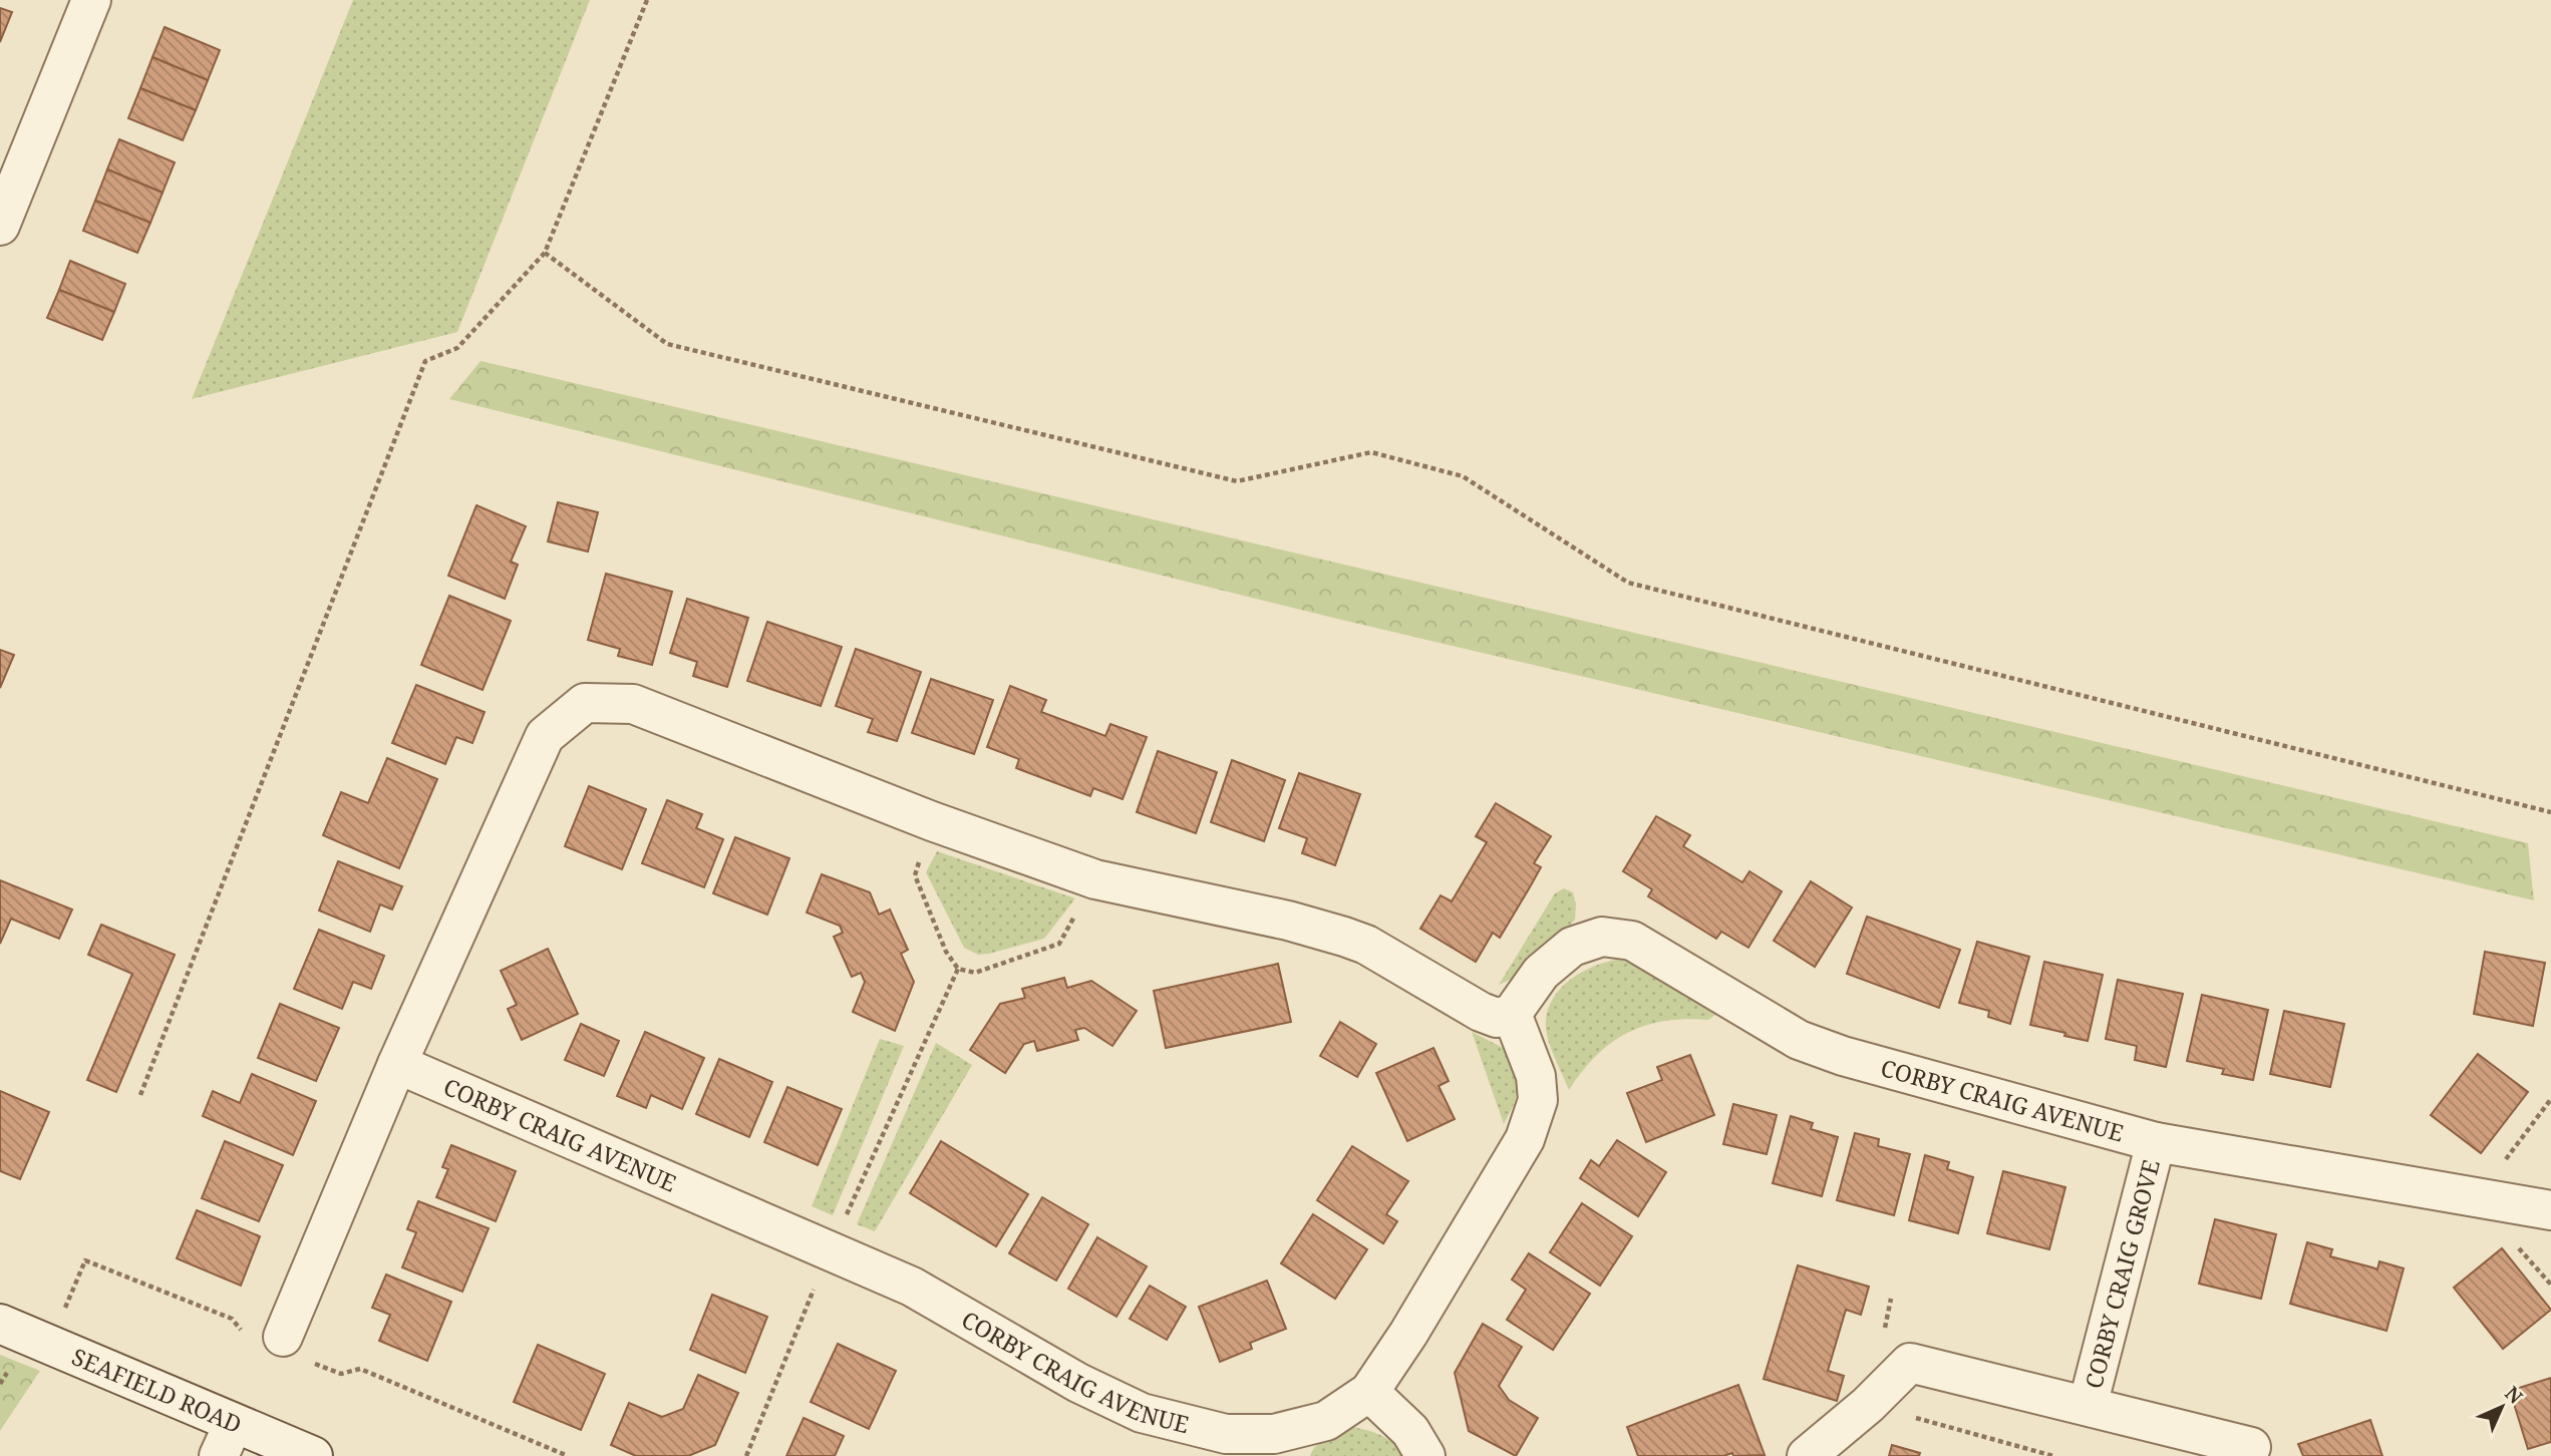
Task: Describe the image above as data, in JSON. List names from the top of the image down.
{
  "streets": {
    "street": ["CORBY CRAIG AVENUE", "CORBY CRAIG GROVE", "SEAFIELD ROAD"]
  },
  "crossings": [
    ["CORBY CRAIG AVENUE", "CORBY CRAIG GROVE"]
  ],
  "north": "top right"
}
